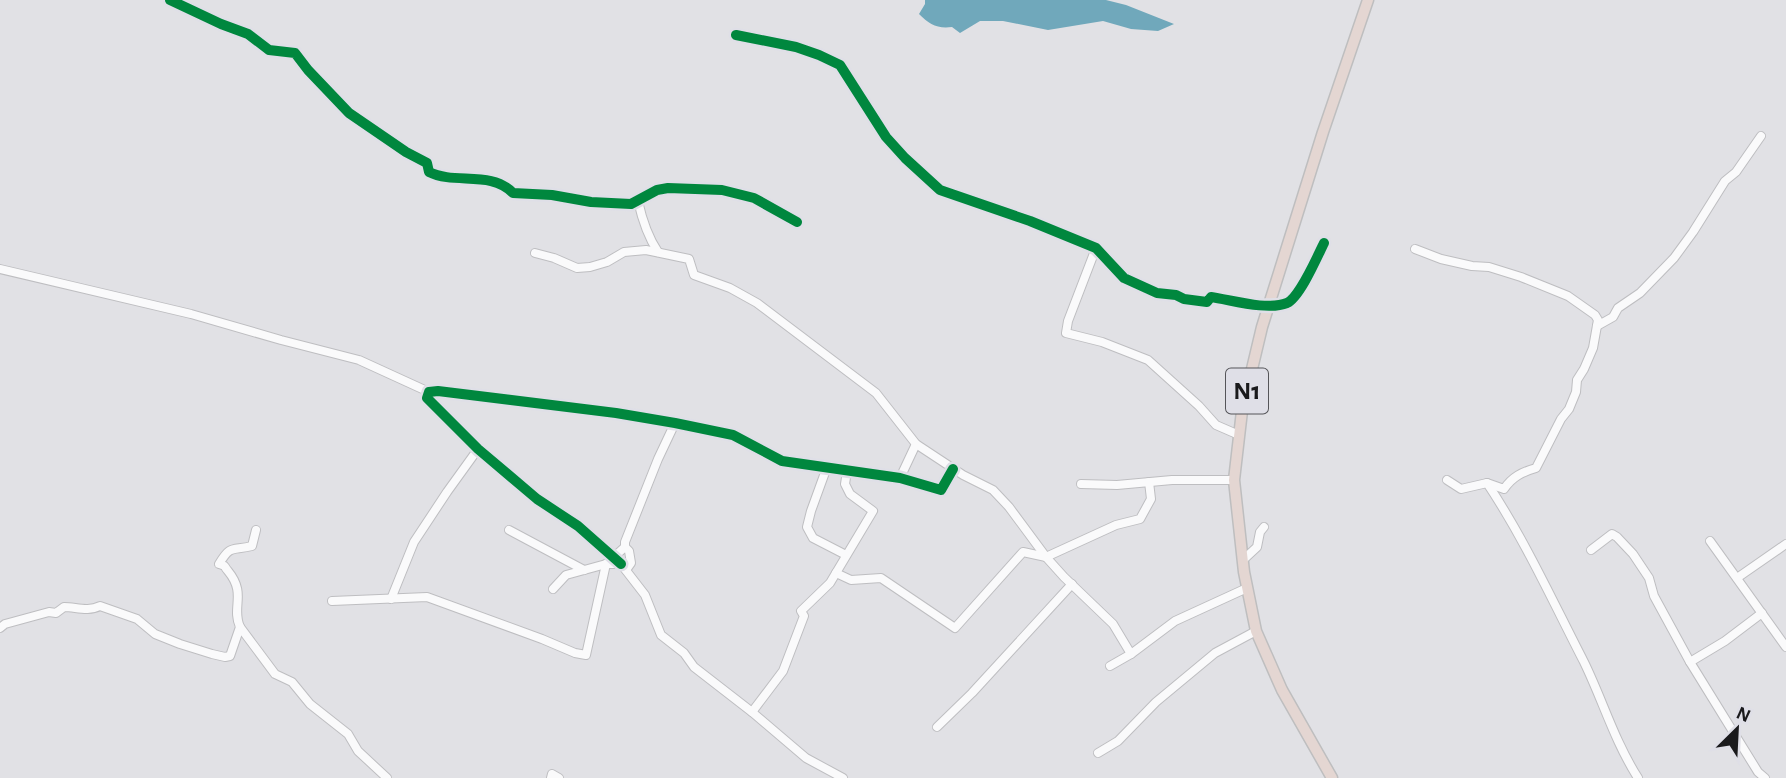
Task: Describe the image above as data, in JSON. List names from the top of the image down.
{
  "streets": {
    "highway": ["N1"]
  },
  "north": "top right"
}
